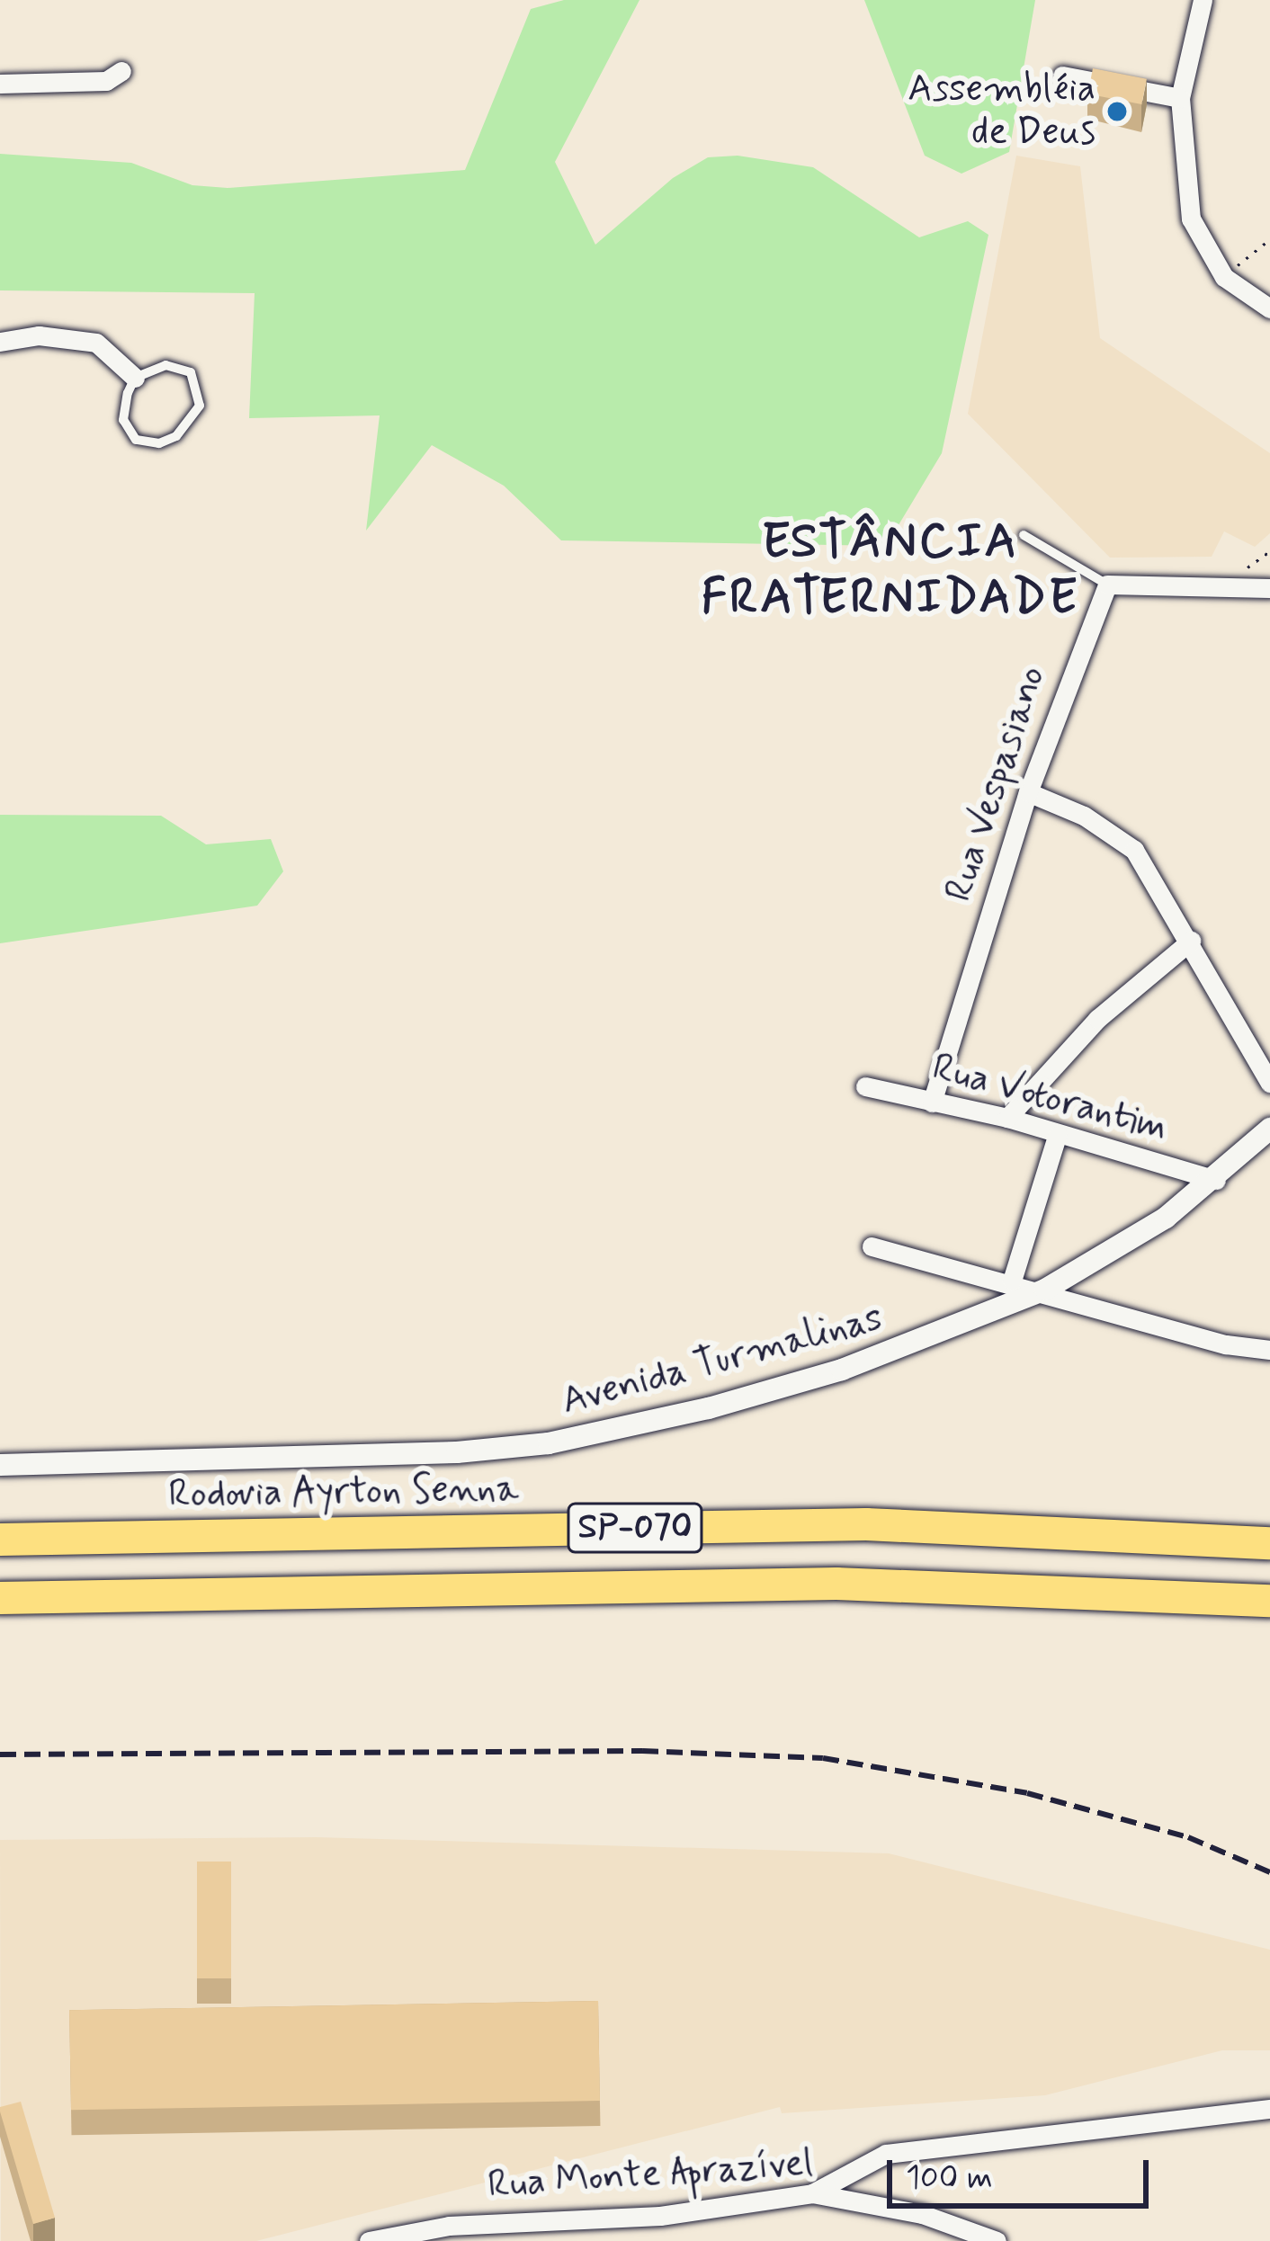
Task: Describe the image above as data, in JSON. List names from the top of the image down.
{
  "streets": {
    "highway": ["Rodovia Ayrton Senna", "SP-070"],
    "street": [
      "Rua Vespasiano",
      "Rua Votorantim",
      "Avenida Turmalinas",
      "Rua Monte Aprazível"
    ]
  },
  "crossings": [
    ["Rua Vespasiano", "Rua Votorantim"],
    ["Rua Votorantim", "Avenida Turmalinas"]
  ],
  "districts": ["ESTÂNCIA FRATERNIDADE"],
  "places": ["Assembléia de Deus"],
  "scale_bar": "100 m"
}
